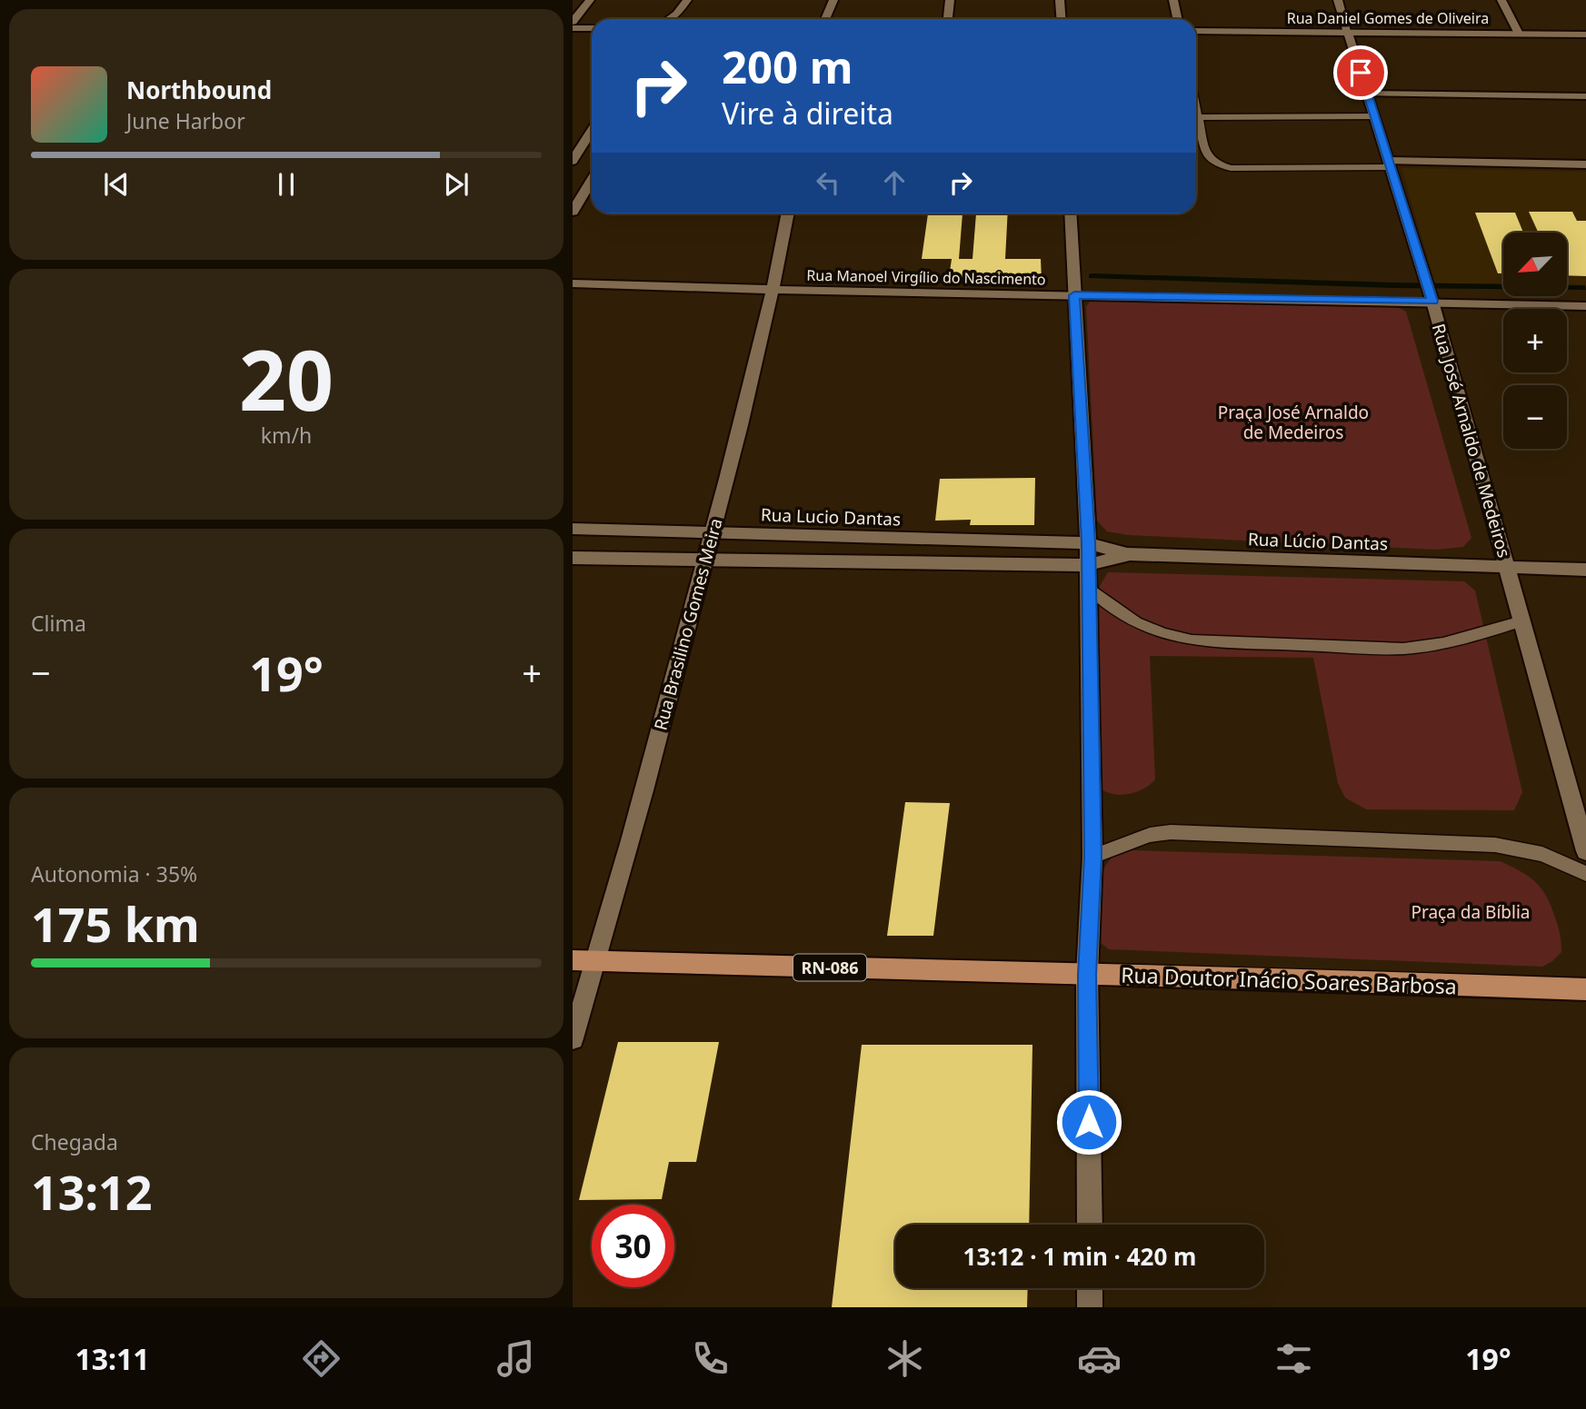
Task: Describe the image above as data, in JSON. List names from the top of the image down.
{
  "streets": {
    "main road": ["RN-086", "Rua Doutor Inácio Soares Barbosa"],
    "street": [
      "Rua Daniel Gomes de Oliveira",
      "Rua Manoel Virgílio do Nascimento",
      "Rua José Arnaldo de Medeiros",
      "Rua Lucio Dantas",
      "Rua Lúcio Dantas",
      "Rua Brasilino Gomes Meira"
    ]
  },
  "crossings": [
    ["Rua Daniel Gomes de Oliveira", "Rua José Arnaldo de Medeiros"],
    ["Rua Manoel Virgílio do Nascimento", "Rua José Arnaldo de Medeiros"],
    ["Rua Manoel Virgílio do Nascimento", "Rua Brasilino Gomes Meira"],
    ["Rua José Arnaldo de Medeiros", "Rua Lúcio Dantas"],
    ["Rua Lucio Dantas", "Rua Lúcio Dantas"],
    ["Rua Lucio Dantas", "Rua Brasilino Gomes Meira"],
    ["Rua Brasilino Gomes Meira", "Rua Doutor Inácio Soares Barbosa"]
  ],
  "parks": ["Praça José Arnaldo de Medeiros", "Praça da Bíblia"],
  "north": "bottom left",
  "page": {
    "turn": ["200 m", "Vire à direita"],
    "song": ["Northbound", "June Harbor"],
    "map_buttons": ["+", "−"],
    "tile": [
      ["20", "km/h"],
      "Clima",
      ["Autonomia · 35%", "175 km"],
      ["Chegada", "13:12"]
    ],
    "heat": ["−", "19°", "+"],
    "limit": "30",
    "trip": "13:12 · 1 min · 420 m",
    "tabs": ["13:11", "19°"]
  }
}
